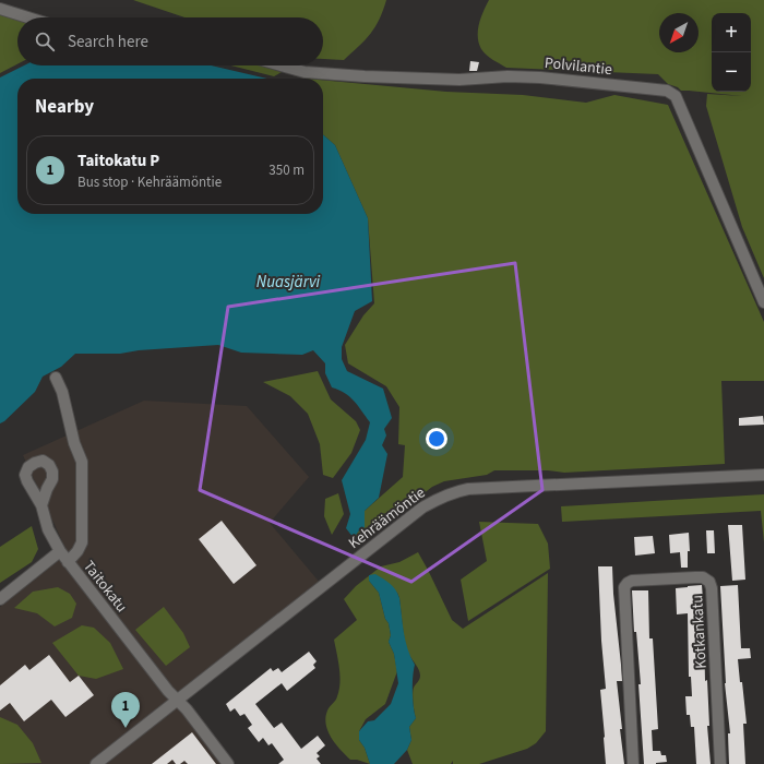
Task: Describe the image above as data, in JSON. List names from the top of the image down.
{
  "streets": {
    "street": [
      "Polvilantie",
      "Kehräämöntie",
      "Taitokatu",
      "Kotkankatu"
    ]
  },
  "crossings": [
    ["Kehräämöntie", "Taitokatu"]
  ],
  "water": ["Nuasjärvi"],
  "north": "bottom left",
  "page": {
    "map_buttons": ["+", "−"],
    "search": "Search here",
    "heading": "Nearby",
    "list": [
      {
        "mark": "1",
        "name": "Taitokatu P",
        "note": "Bus stop · Kehräämöntie",
        "value": "350 m"
      }
    ],
    "pins": "1"
  }
}
